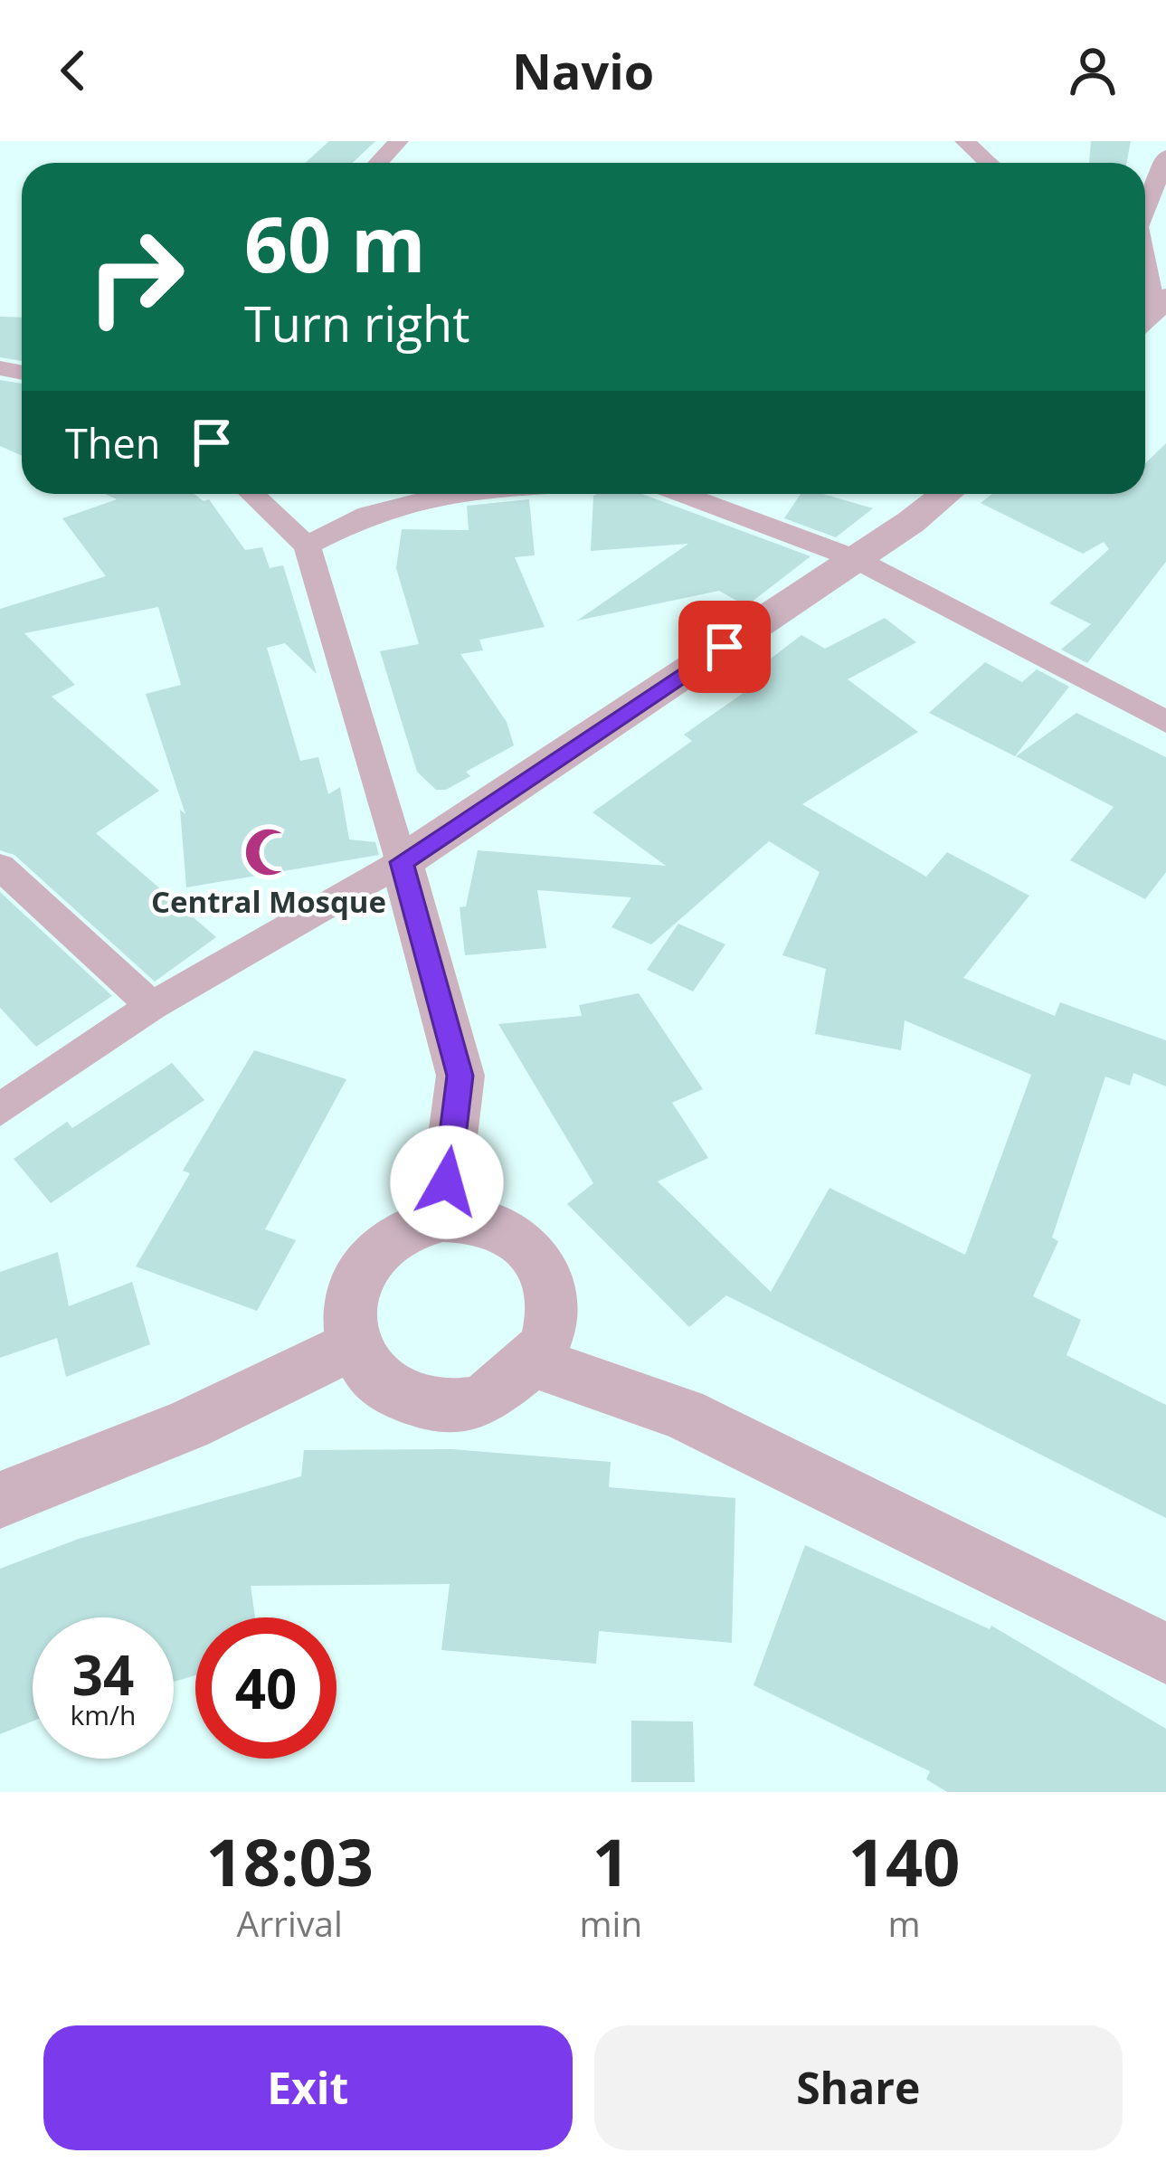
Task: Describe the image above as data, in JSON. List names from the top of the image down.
{
  "places": {
    "mosque": ["Central Mosque"]
  },
  "page": {
    "header": "Navio",
    "turn": ["60 m", "Turn right"],
    "then": "Then",
    "speed": "34 km/h",
    "limit": "40",
    "eta": [
      "18:03",
      "Arrival",
      "1",
      "min",
      "140",
      "m"
    ],
    "buttons": ["Exit", "Share"]
  }
}
